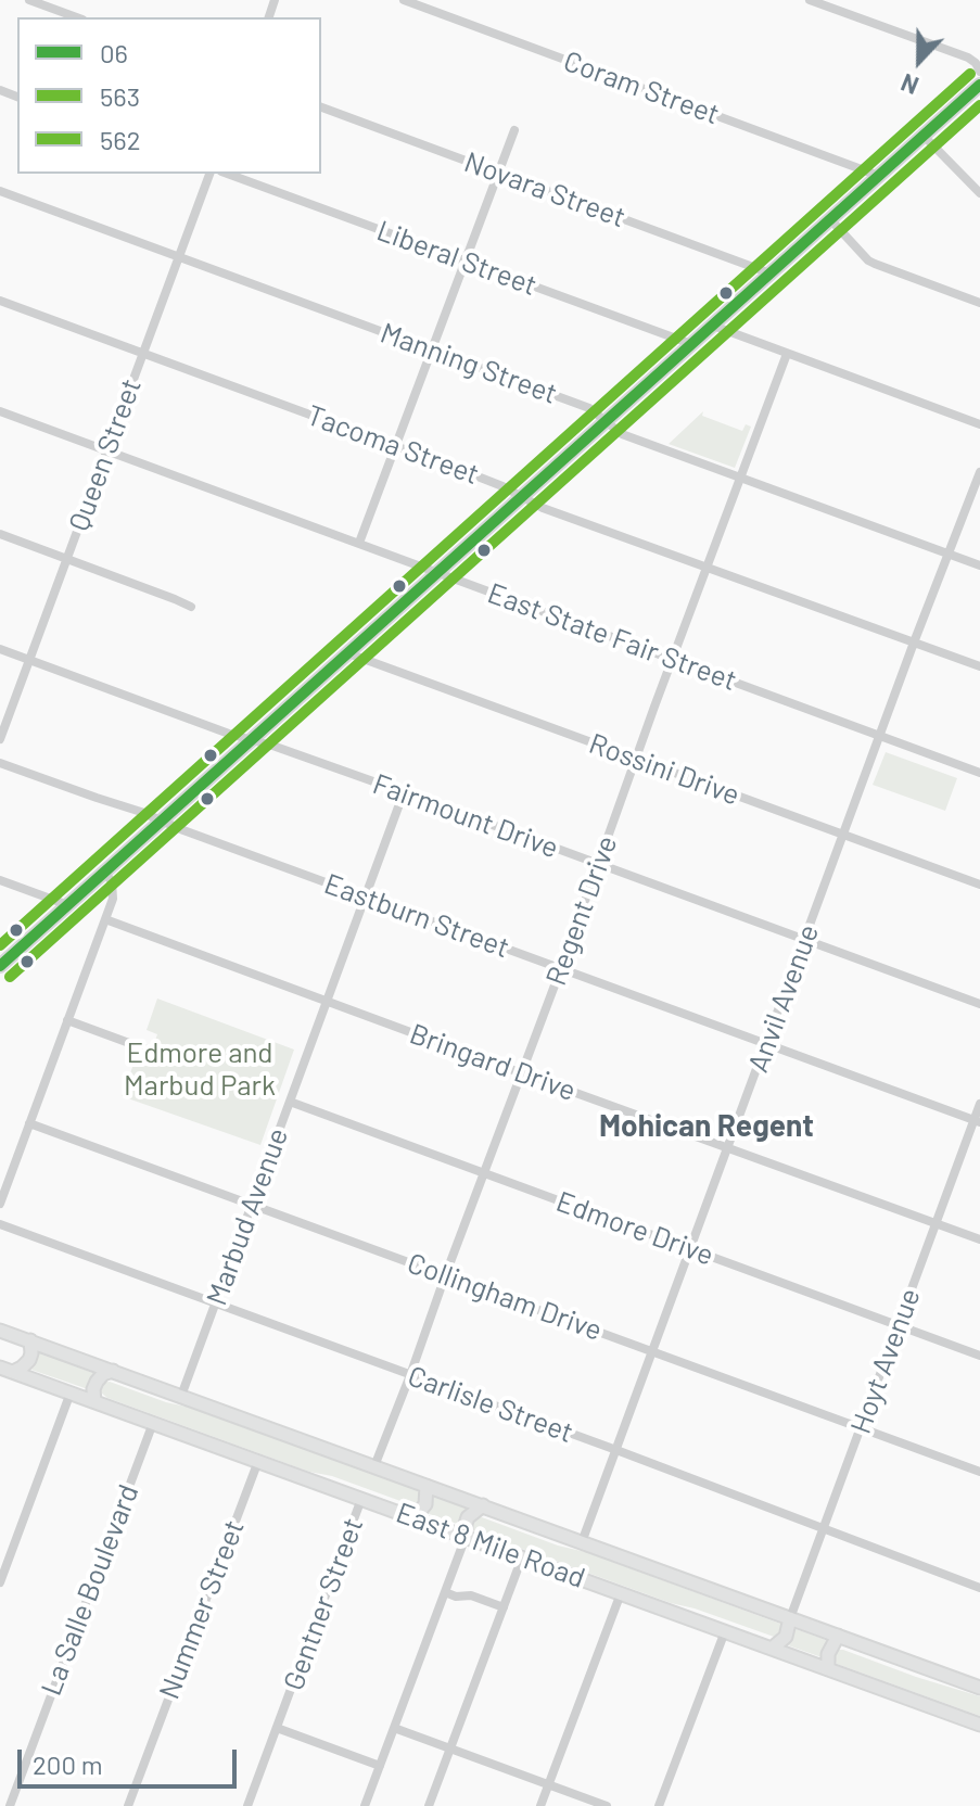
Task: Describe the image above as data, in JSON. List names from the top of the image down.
{
  "streets": {
    "highway": ["East 8 Mile Road"],
    "street": [
      "Coram Street",
      "Novara Street",
      "Liberal Street",
      "Manning Street",
      "Tacoma Street",
      "Queen Street",
      "East State Fair Street",
      "Rossini Drive",
      "Fairmount Drive",
      "Regent Drive",
      "Eastburn Street",
      "Anvil Avenue",
      "Bringard Drive",
      "Marbud Avenue",
      "Edmore Drive",
      "Collingham Drive",
      "Hoyt Avenue",
      "Carlisle Street",
      "La Salle Boulevard",
      "Gentner Street",
      "Nummer Street"
    ]
  },
  "crossings": [
    ["Manning Street", "Queen Street"],
    ["Manning Street", "Regent Drive"],
    ["Manning Street", "Anvil Avenue"],
    ["Tacoma Street", "Queen Street"],
    ["Tacoma Street", "Regent Drive"],
    ["Tacoma Street", "Anvil Avenue"],
    ["Queen Street", "East State Fair Street"],
    ["Queen Street", "Fairmount Drive"],
    ["East State Fair Street", "Regent Drive"],
    ["East State Fair Street", "Anvil Avenue"],
    ["Rossini Drive", "Regent Drive"],
    ["Rossini Drive", "Anvil Avenue"],
    ["Fairmount Drive", "Regent Drive"],
    ["Fairmount Drive", "Anvil Avenue"],
    ["Fairmount Drive", "Marbud Avenue"],
    ["Regent Drive", "Eastburn Street"],
    ["Regent Drive", "Bringard Drive"],
    ["Regent Drive", "Edmore Drive"],
    ["Regent Drive", "Collingham Drive"],
    ["Regent Drive", "Carlisle Street"],
    ["Regent Drive", "East 8 Mile Road"],
    ["Eastburn Street", "Anvil Avenue"],
    ["Eastburn Street", "Marbud Avenue"],
    ["Eastburn Street", "Hoyt Avenue"],
    ["Anvil Avenue", "Bringard Drive"],
    ["Anvil Avenue", "Edmore Drive"],
    ["Anvil Avenue", "Collingham Drive"],
    ["Anvil Avenue", "Carlisle Street"],
    ["Anvil Avenue", "East 8 Mile Road"],
    ["Bringard Drive", "Marbud Avenue"],
    ["Bringard Drive", "Hoyt Avenue"],
    ["Marbud Avenue", "Edmore Drive"],
    ["Marbud Avenue", "Collingham Drive"],
    ["Marbud Avenue", "Carlisle Street"],
    ["Marbud Avenue", "East 8 Mile Road"],
    ["Edmore Drive", "Hoyt Avenue"],
    ["Collingham Drive", "Hoyt Avenue"],
    ["Hoyt Avenue", "Carlisle Street"],
    ["Hoyt Avenue", "East 8 Mile Road"],
    ["East 8 Mile Road", "La Salle Boulevard"],
    ["East 8 Mile Road", "Gentner Street"],
    ["East 8 Mile Road", "Nummer Street"]
  ],
  "districts": ["Mohican Regent"],
  "parks": ["Edmore and Marbud Park"],
  "lines": ["transit line 562", "transit line 06", "transit line 563"],
  "legend": ["06", "563", "562"],
  "scale_bar": "200 m",
  "north": "bottom"
}
